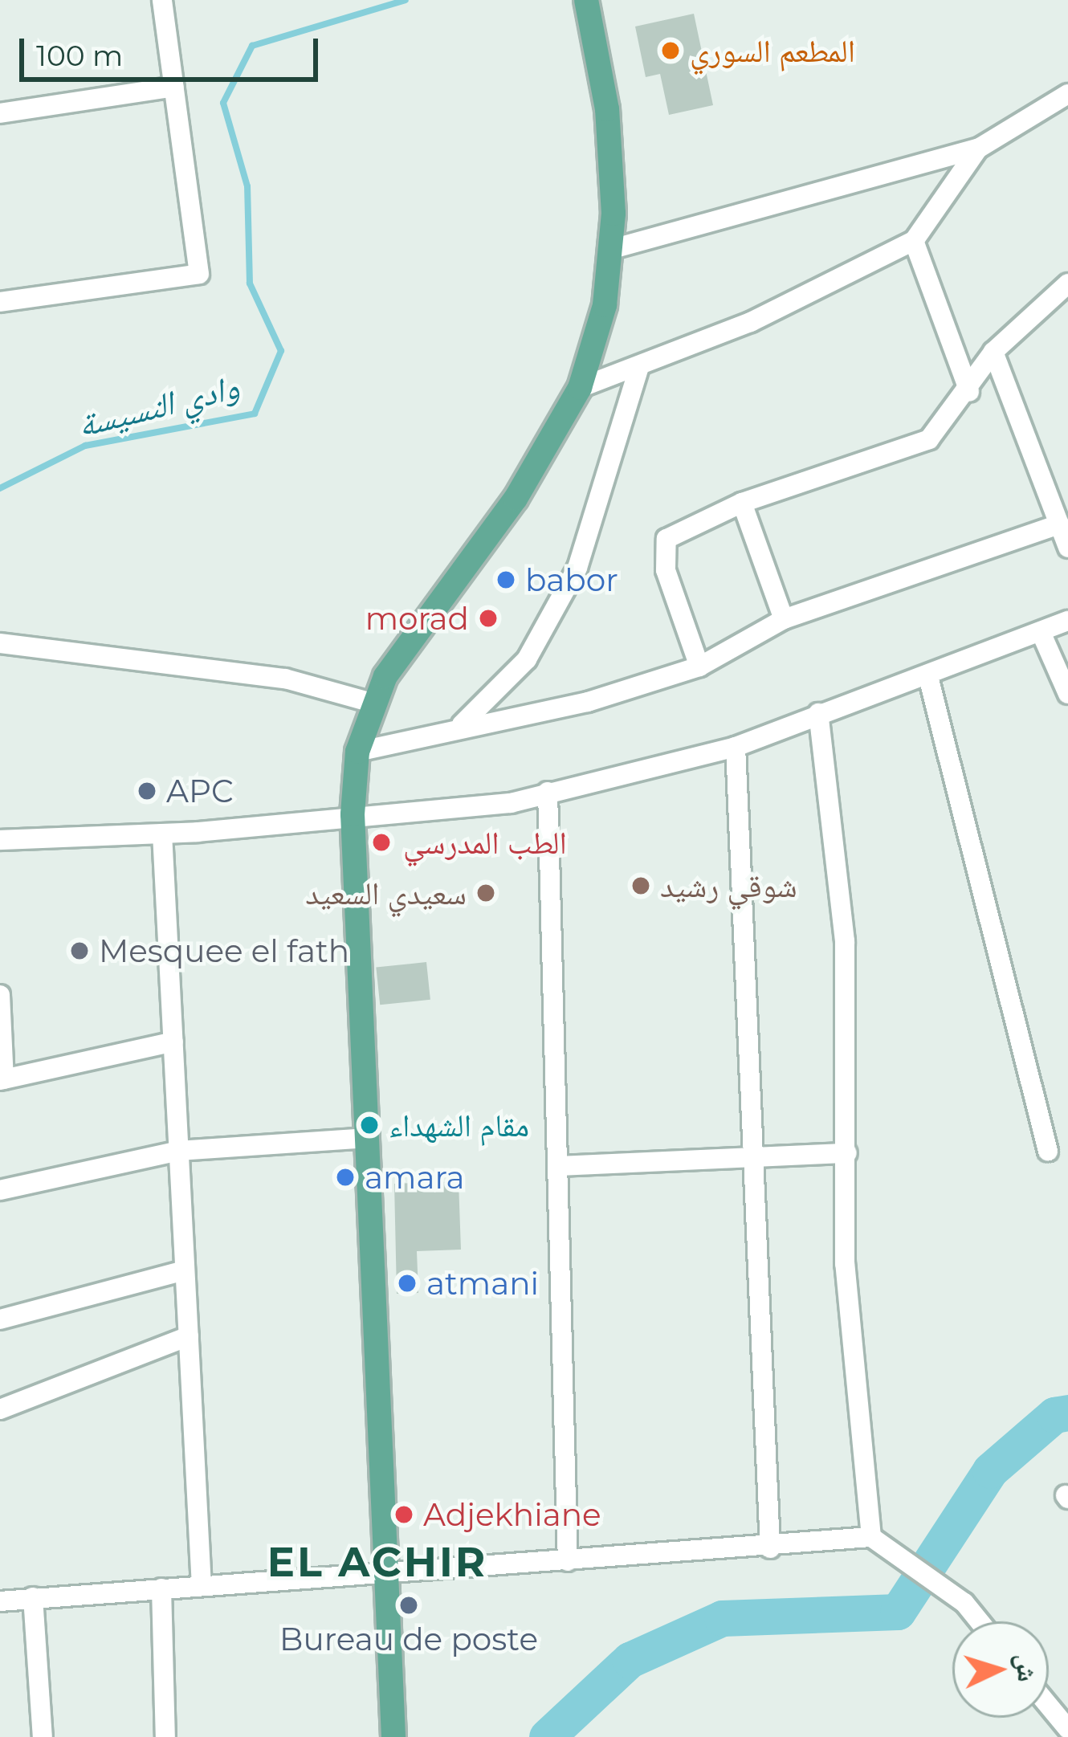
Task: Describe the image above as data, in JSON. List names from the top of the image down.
{
  "districts": ["EL ACHIR"],
  "water": ["وادي النسيسة"],
  "places": [
    "المطعم السوري",
    "babor",
    "morad",
    "APC",
    "الطب المدرسي",
    "شوقي رشيد",
    "سعيدي السعيد",
    "Mesquee el fath",
    "مقام الشهداء",
    "amara",
    "atmani",
    "Adjekhiane",
    "Bureau de poste"
  ],
  "scale_bar": "100 m",
  "north": "right"
}
